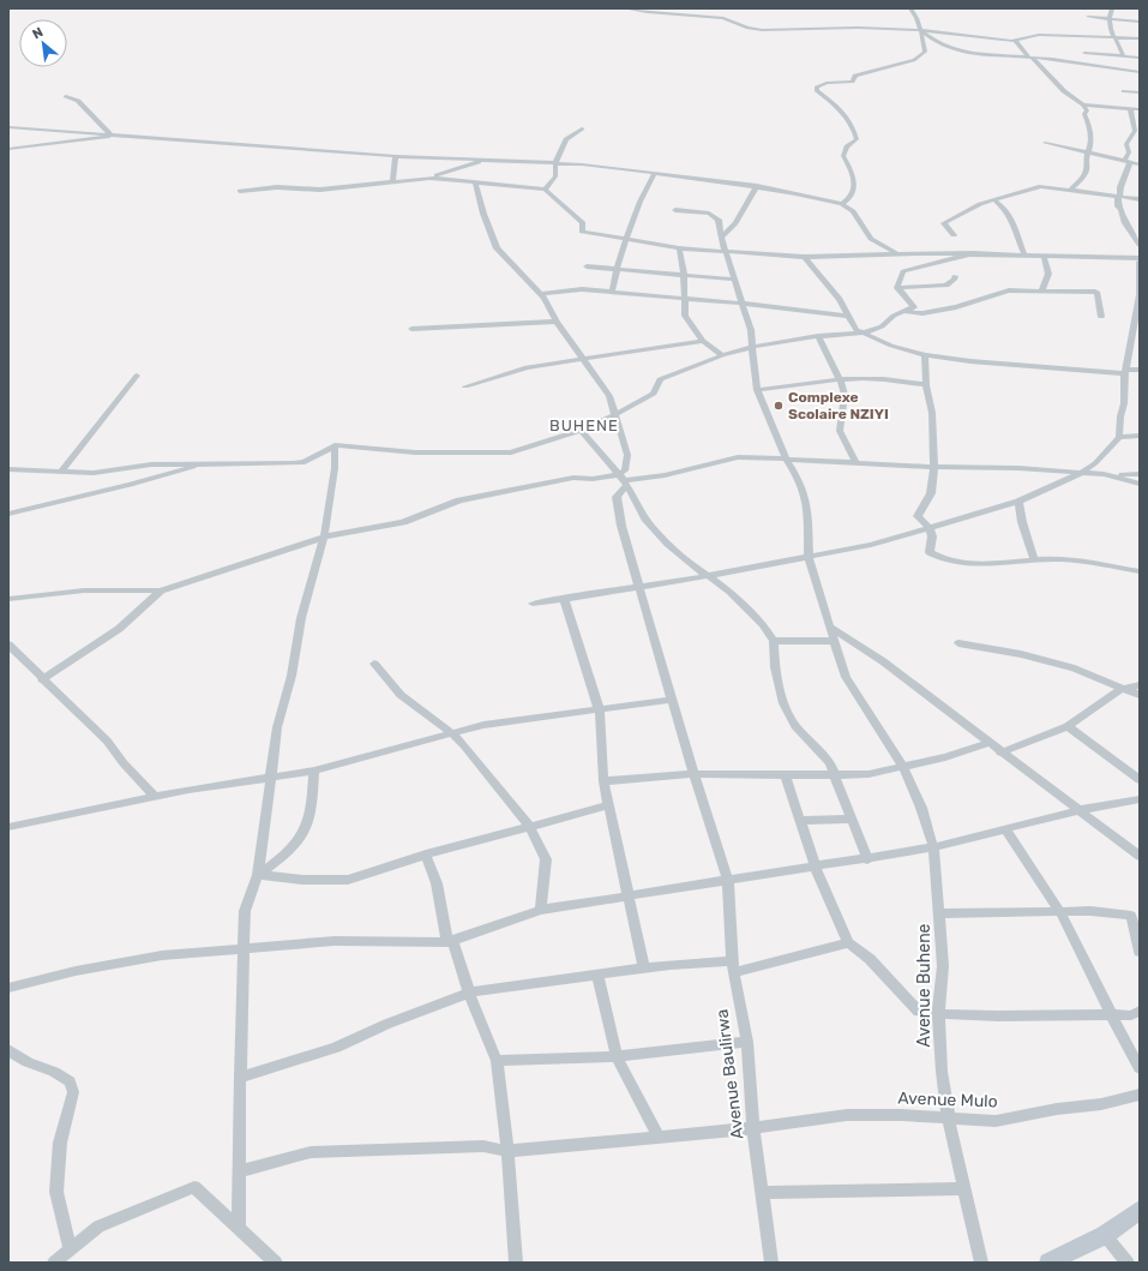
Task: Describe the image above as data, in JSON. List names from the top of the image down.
{
  "streets": {
    "street": ["Avenue Buhene", "Avenue Baulirwa", "Avenue Mulo"]
  },
  "crossings": [
    ["Avenue Buhene", "Avenue Mulo"],
    ["Avenue Baulirwa", "Avenue Mulo"]
  ],
  "districts": ["BUHENE"],
  "places": ["Complexe Scolaire NZIYI"],
  "north": "top left"
}
